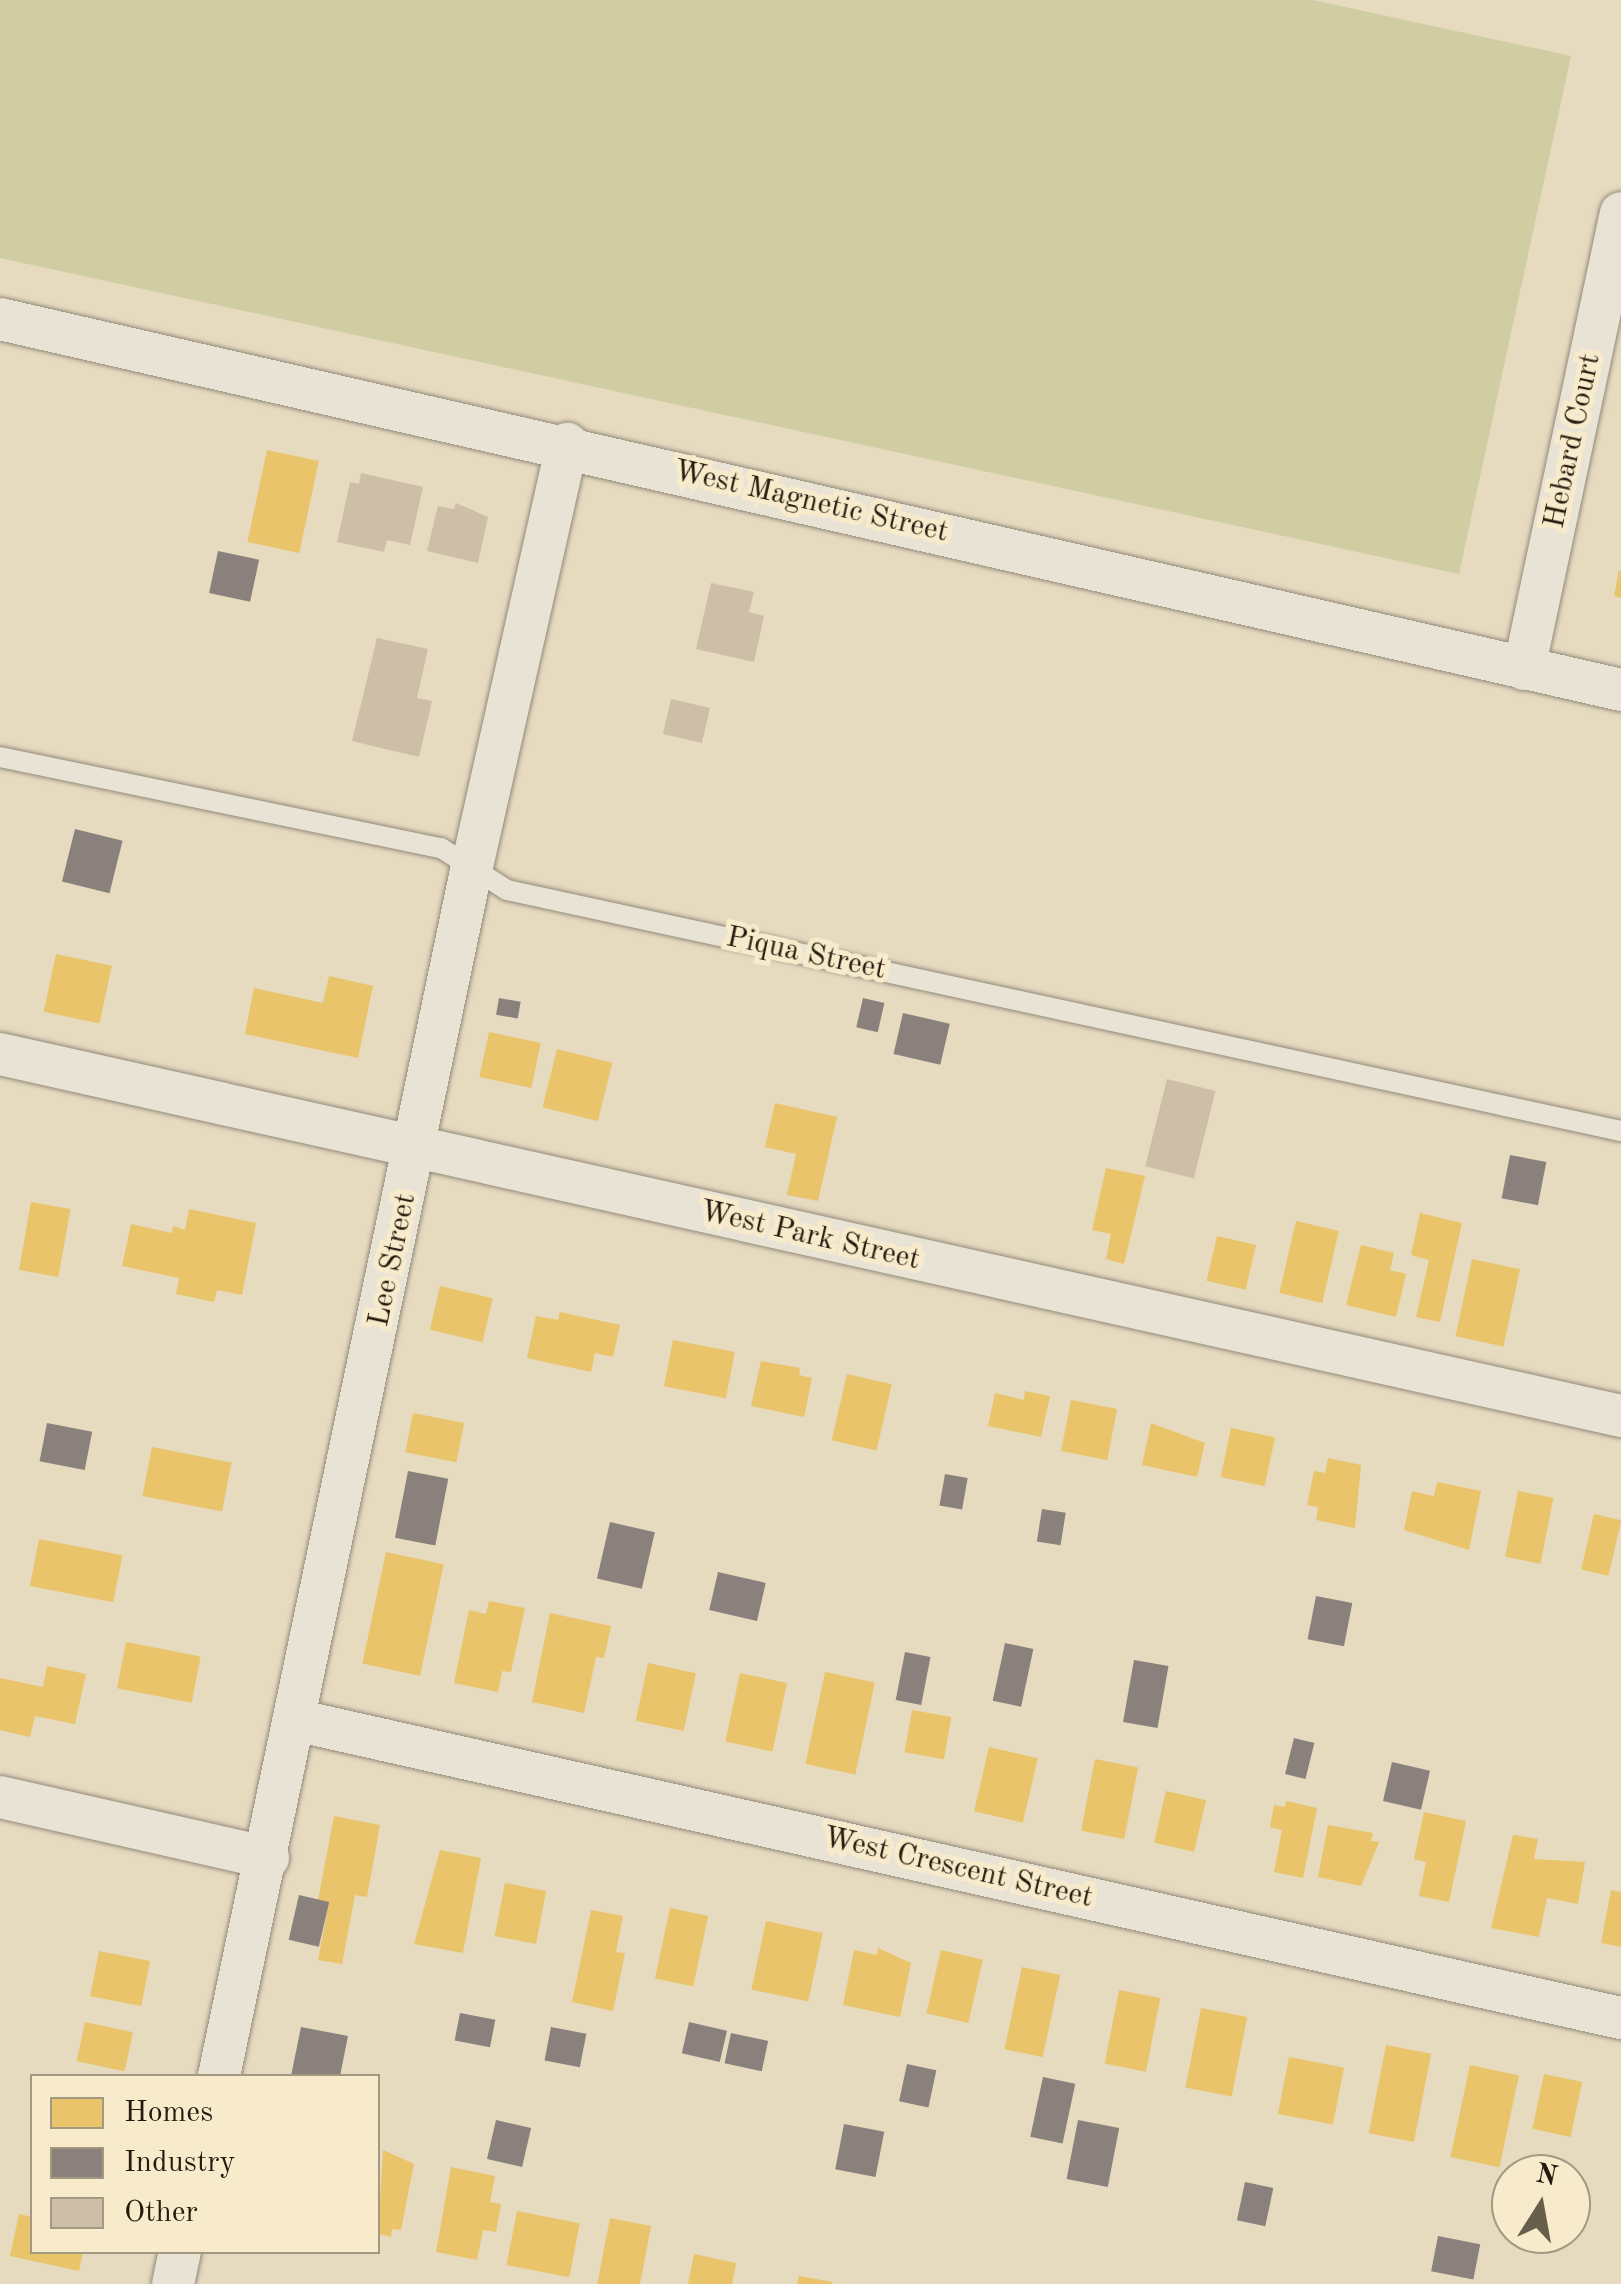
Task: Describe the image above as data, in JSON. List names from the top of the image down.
{
  "streets": {
    "street": [
      "Hebard Court",
      "West Magnetic Street",
      "West Park Street",
      "Lee Street",
      "West Crescent Street"
    ],
    "lane": ["Piqua Street"]
  },
  "crossings": [
    ["Hebard Court", "West Magnetic Street"],
    ["West Magnetic Street", "Lee Street"],
    ["Piqua Street", "Lee Street"],
    ["West Park Street", "Lee Street"],
    ["Lee Street", "West Crescent Street"]
  ],
  "legend": ["Homes", "Industry", "Other"],
  "north": "top"
}
